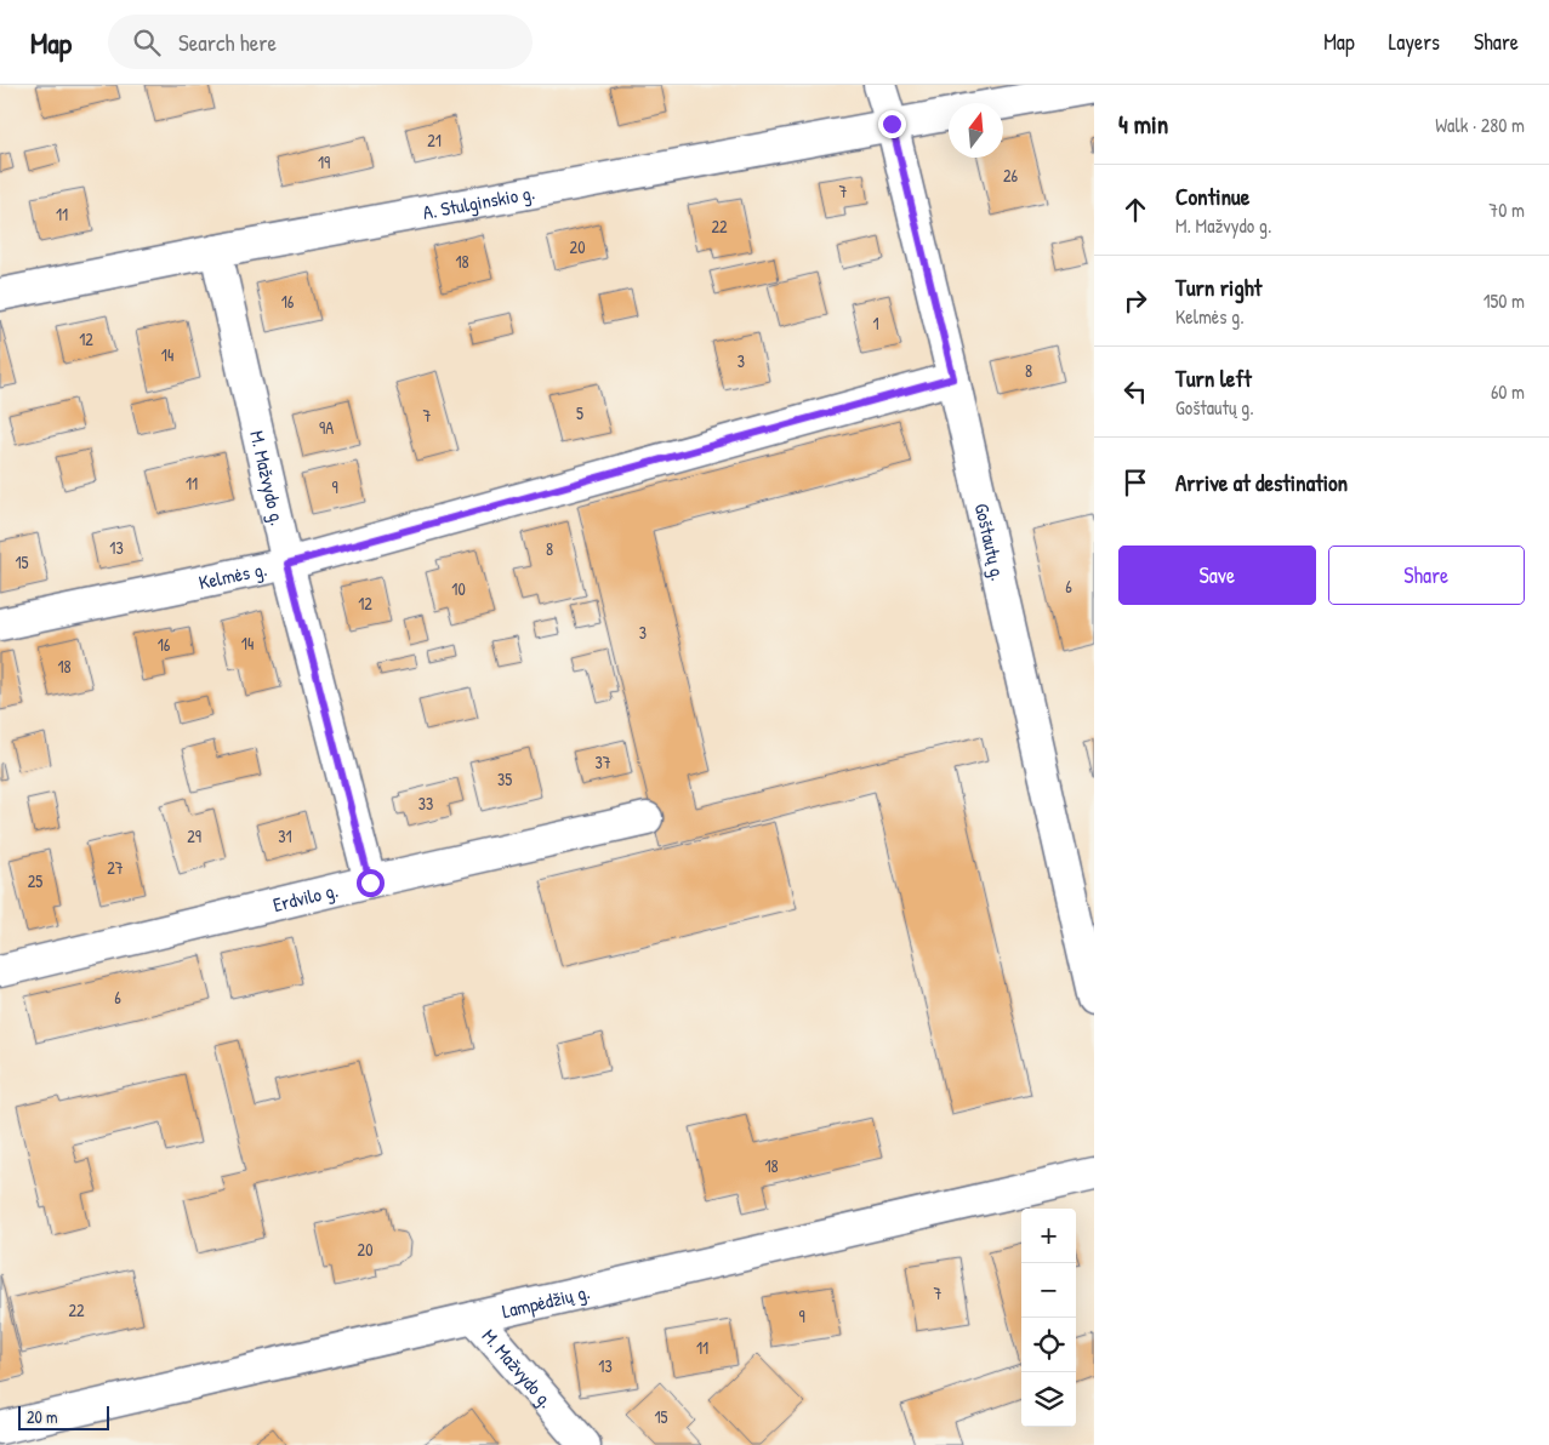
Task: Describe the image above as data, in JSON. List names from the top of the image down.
{
  "streets": {
    "street": [
      "A. Stulginskio g.",
      "M. Mažvydo g.",
      "Goštautų g.",
      "Kelmės g.",
      "Erdvilo g.",
      "Lampėdžių g."
    ]
  },
  "crossings": [
    ["A. Stulginskio g.", "M. Mažvydo g."],
    ["A. Stulginskio g.", "Goštautų g."],
    ["M. Mažvydo g.", "Kelmės g."],
    ["M. Mažvydo g.", "Erdvilo g."],
    ["M. Mažvydo g.", "Lampėdžių g."],
    ["Goštautų g.", "Kelmės g."]
  ],
  "house_numbers": [
    "21",
    "19",
    "26",
    "7",
    "11",
    "22",
    "20",
    "18",
    "16",
    "1",
    "12",
    "14",
    "3",
    "8",
    "5",
    "7",
    "9A",
    "11",
    "9",
    "13",
    "8",
    "15",
    "6",
    "10",
    "12",
    "3",
    "14",
    "16",
    "18",
    "37",
    "35",
    "33",
    "29",
    "31",
    "27",
    "25",
    "6",
    "18",
    "20",
    "7",
    "22",
    "9",
    "11",
    "13",
    "15"
  ],
  "scale_bar": "20 m",
  "north": "top",
  "page": {
    "header": "Map",
    "search": "Search here",
    "nav": ["Map", "Layers", "Share"],
    "heading": ["4 min", "Walk · 280 m"],
    "list": [
      ["Continue", "M. Mažvydo g.", "70 m"],
      ["Turn right", "Kelmės g.", "150 m"],
      ["Turn left", "Goštautų g.", "60 m"],
      "Arrive at destination"
    ],
    "buttons": ["Save", "Share"],
    "map_buttons": ["+", "−"],
    "scale": "20 m"
  }
}
